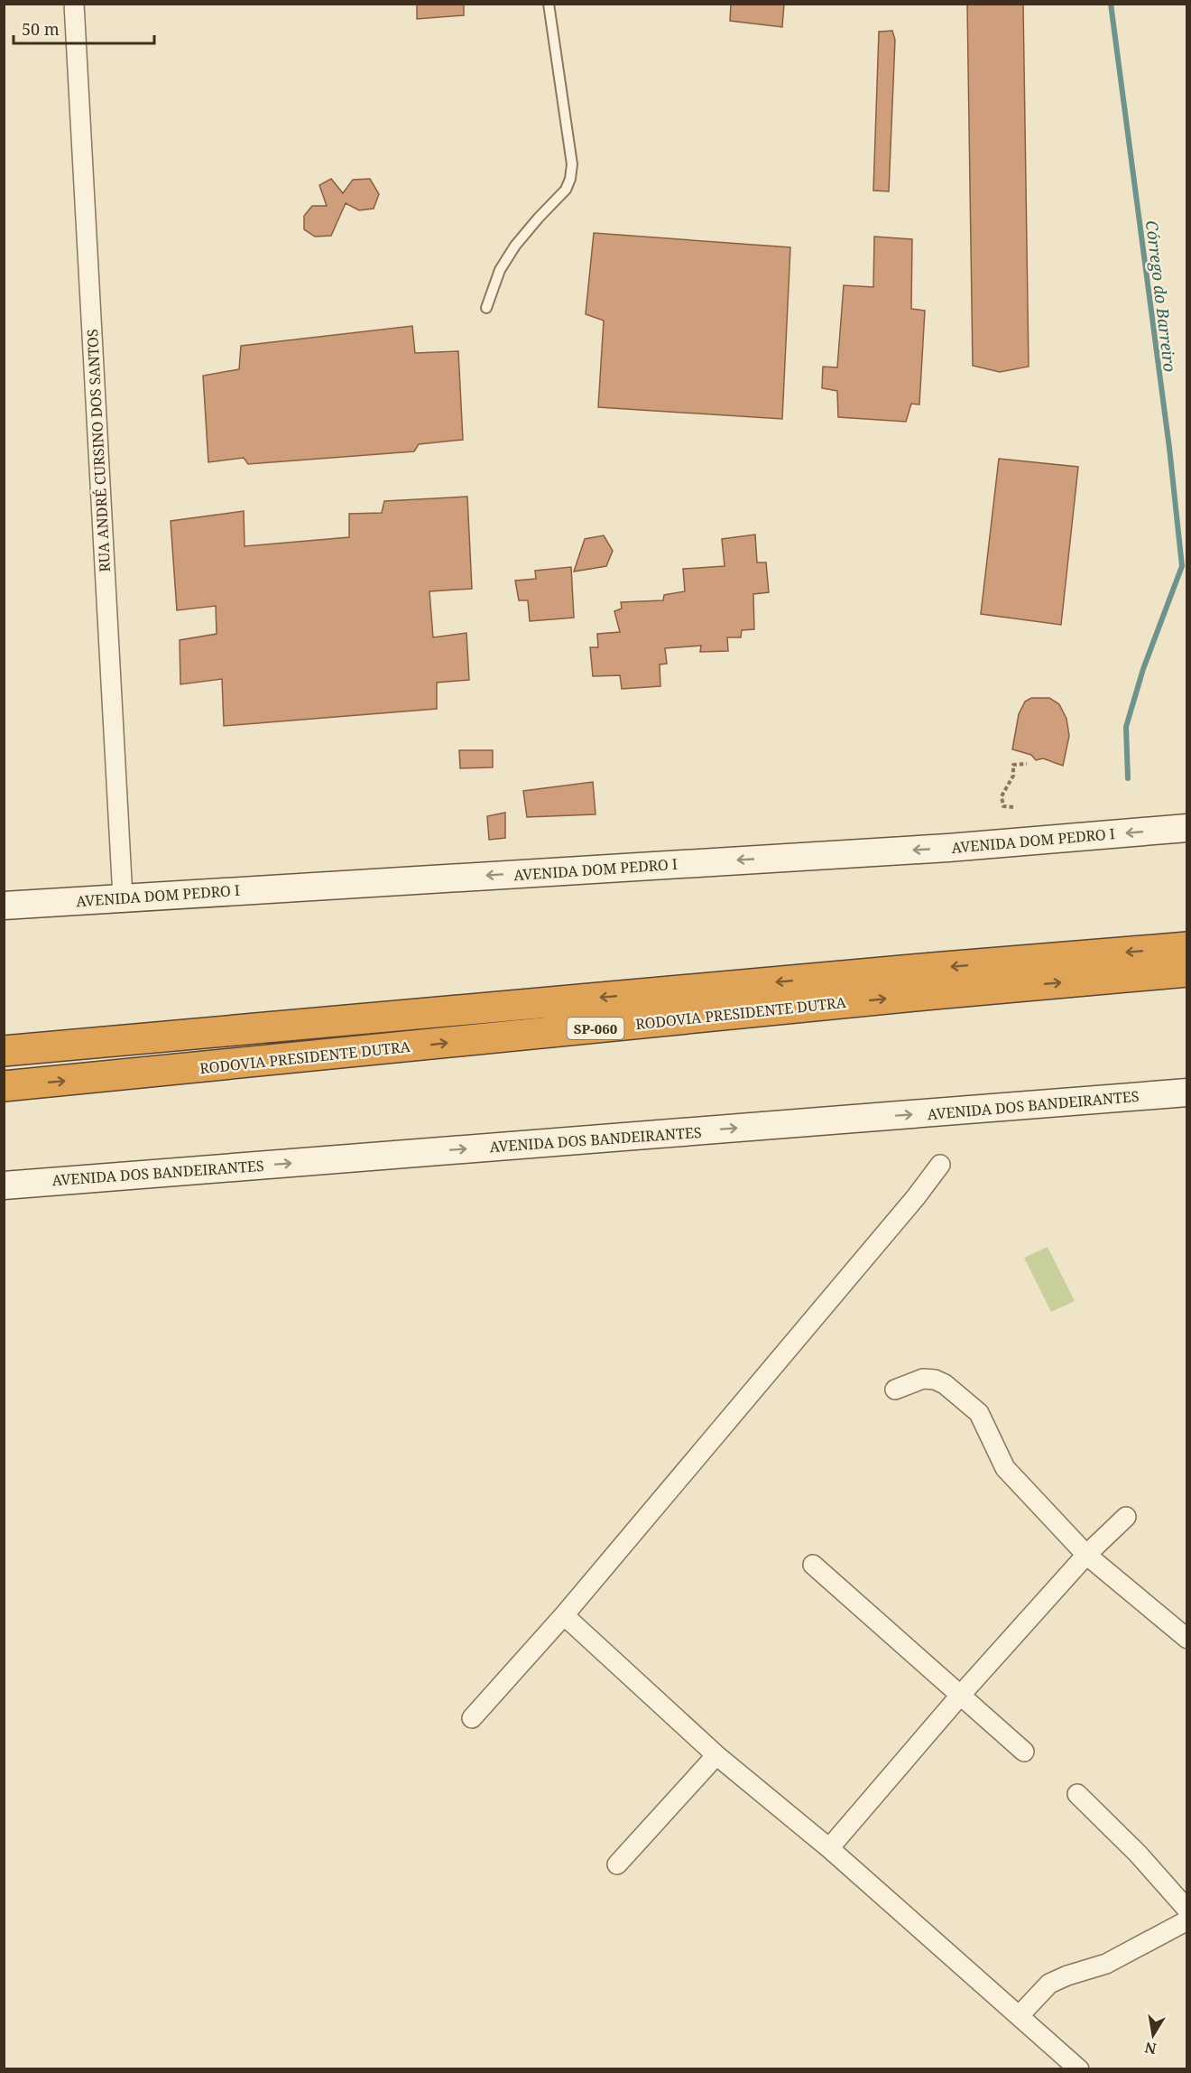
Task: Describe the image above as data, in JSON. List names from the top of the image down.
{
  "streets": {
    "highway": ["RODOVIA PRESIDENTE DUTRA", "SP-060"],
    "main road": ["AVENIDA DOM PEDRO I", "AVENIDA DOS BANDEIRANTES"],
    "street": ["RUA ANDRÉ CURSINO DOS SANTOS"]
  },
  "crossings": [
    ["RUA ANDRÉ CURSINO DOS SANTOS", "AVENIDA DOM PEDRO I"]
  ],
  "one_way": ["AVENIDA DOM PEDRO I", "AVENIDA DOS BANDEIRANTES"],
  "water": ["Córrego do Barreiro"],
  "scale_bar": "50 m",
  "north": "bottom"
}
